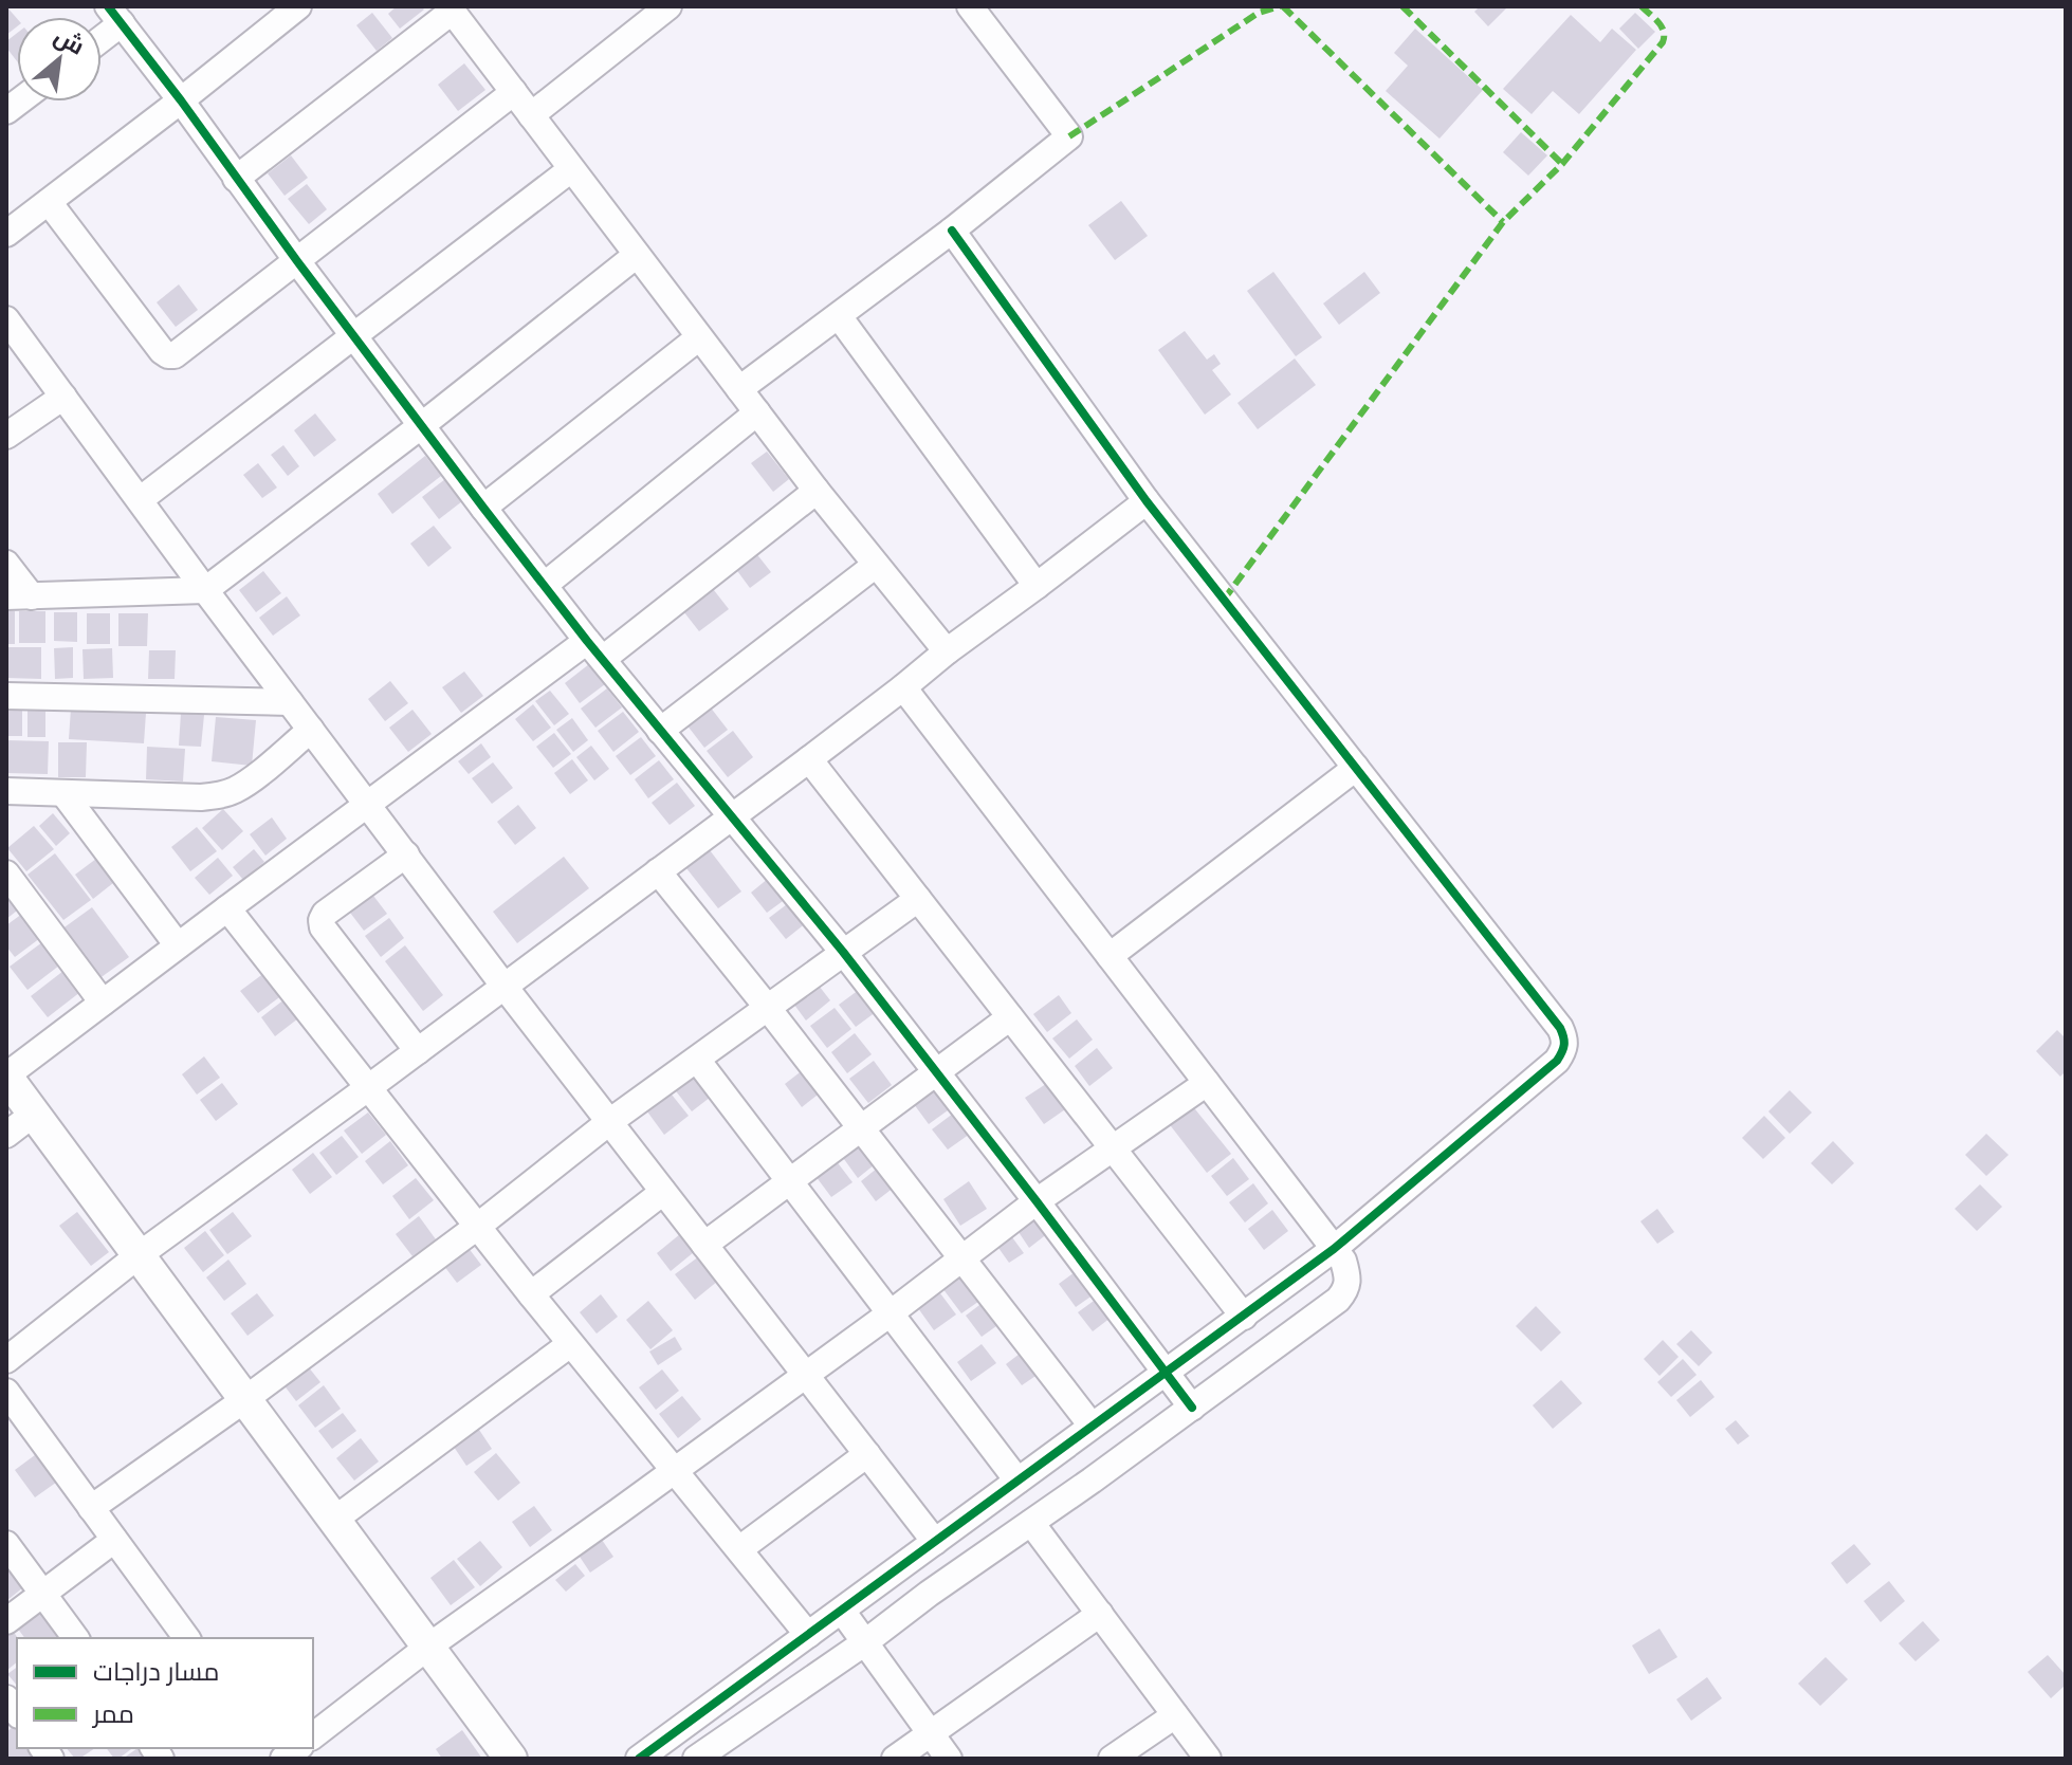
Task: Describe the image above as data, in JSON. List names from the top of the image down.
{
  "legend": ["مسار دراجات", "ممر"],
  "north": "top right"
}
